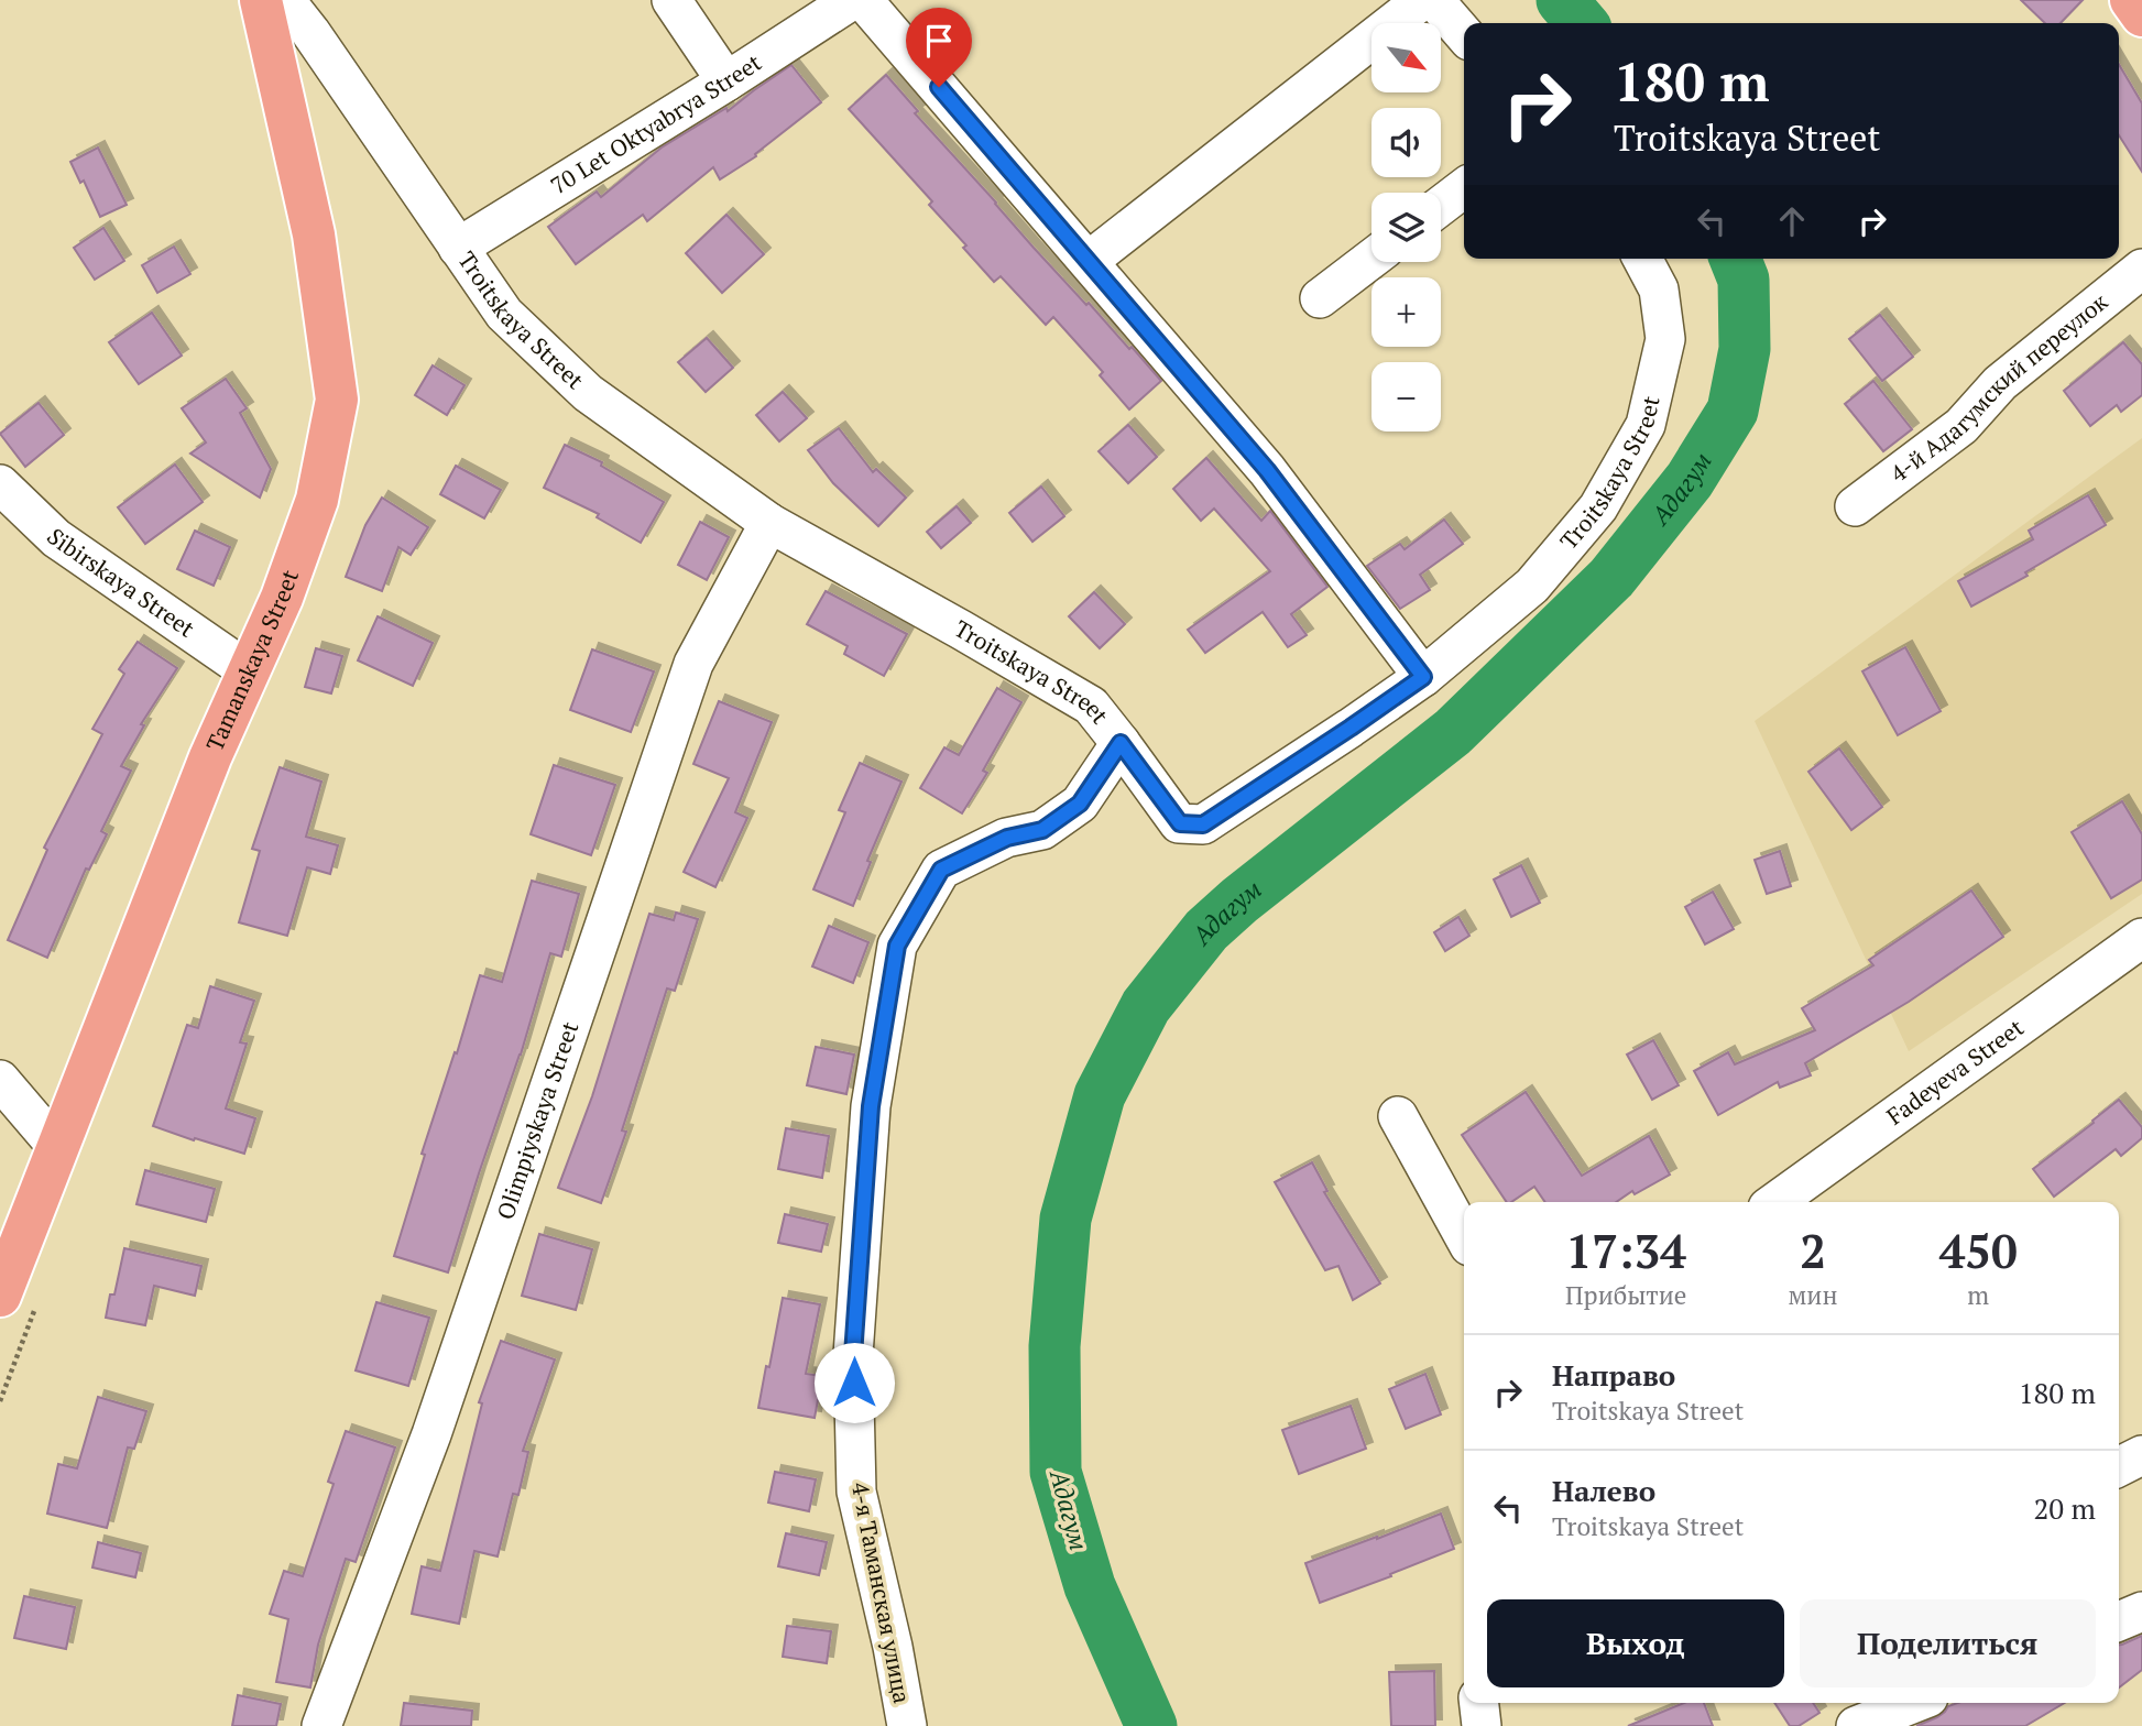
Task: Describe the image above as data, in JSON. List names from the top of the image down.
{
  "streets": {
    "main road": ["Tamanskaya Street"],
    "street": [
      "70 Let Oktyabrya Street",
      "Troitskaya Street",
      "4-й Адагумский переулок",
      "Sibirskaya Street",
      "Fadeyeva Street",
      "Olimpiyskaya Street",
      "4-я Таманская улица"
    ]
  },
  "crossings": [
    ["70 Let Oktyabrya Street", "Troitskaya Street"],
    ["Troitskaya Street", "Olimpiyskaya Street"],
    ["Troitskaya Street", "4-я Таманская улица"],
    ["Sibirskaya Street", "Tamanskaya Street"]
  ],
  "water": ["Адагум"],
  "north": "bottom right",
  "page": {
    "map_buttons": ["+", "−"],
    "turn": ["180 m", "Troitskaya Street"],
    "eta": [
      "17:34",
      "Прибытие",
      "2",
      "мин",
      "450",
      "m"
    ],
    "list": [
      {
        "name": "Направо",
        "note": "Troitskaya Street",
        "value": "180 m"
      },
      {
        "name": "Налево",
        "note": "Troitskaya Street",
        "value": "20 m"
      }
    ],
    "buttons": ["Выход", "Поделиться"]
  }
}
